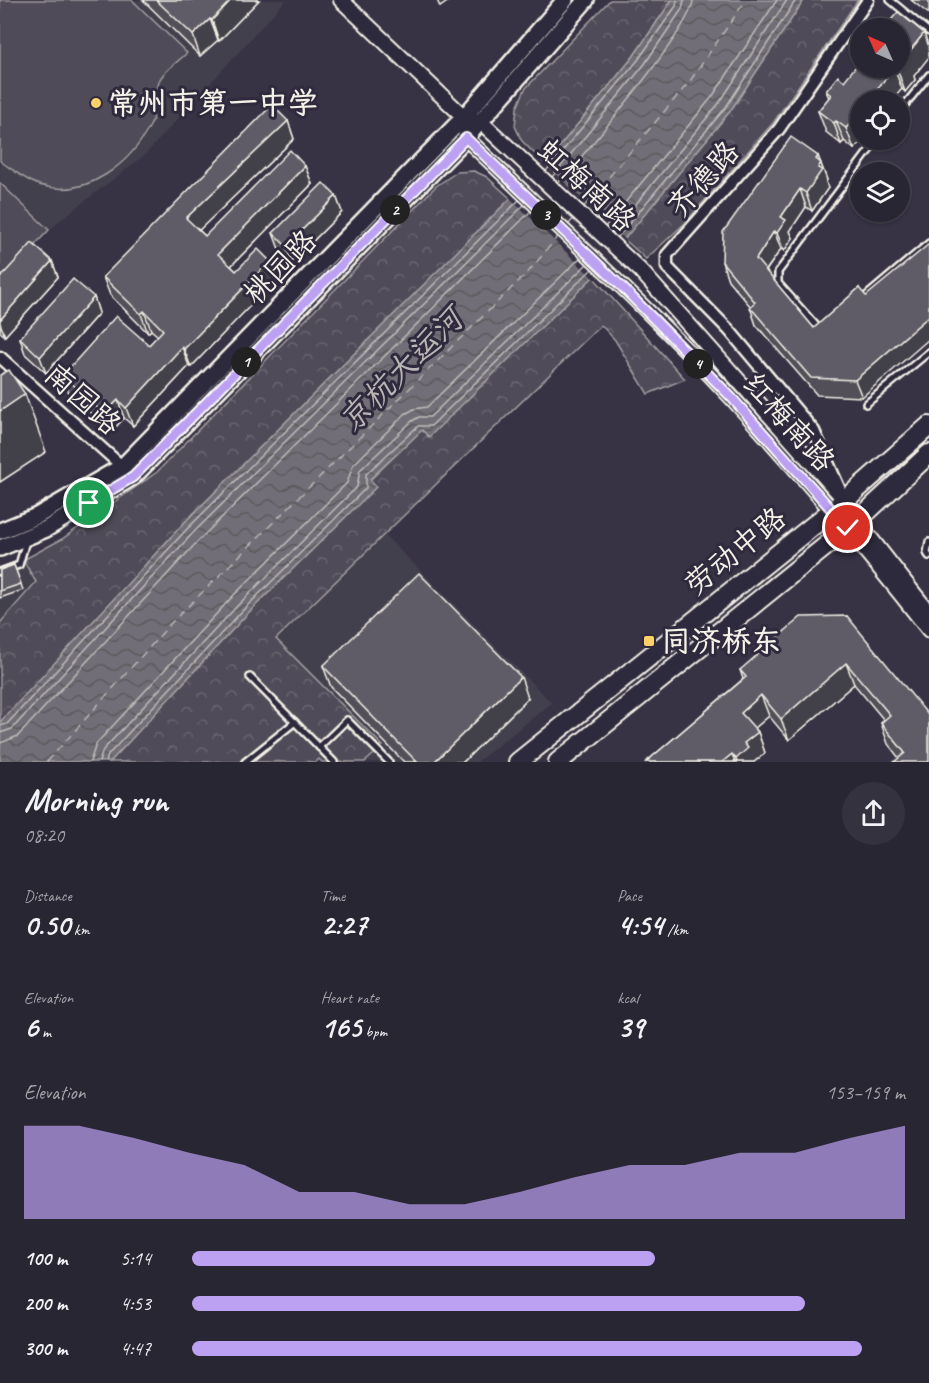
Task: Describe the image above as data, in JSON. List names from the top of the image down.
{
  "streets": {
    "main road": ["桃园路", "劳动中路"],
    "street": [
      "齐德路",
      "虹梅南路",
      "南园路",
      "红梅南路"
    ]
  },
  "crossings": [
    ["齐德路", "红梅南路"],
    ["齐德路", "劳动中路"],
    ["虹梅南路", "桃园路"],
    ["虹梅南路", "红梅南路"],
    ["桃园路", "南园路"],
    ["红梅南路", "劳动中路"]
  ],
  "water": ["京杭大运河"],
  "places": {
    "other": ["常州市第一中学"],
    "transit": ["同济桥东"]
  },
  "north": "top left",
  "page": {
    "pins": [
      "2",
      "3",
      "1",
      "4"
    ],
    "heading": ["Morning run", "08:20"],
    "stats": [
      ["Distance", "0.50 km"],
      ["Time", "2:27"],
      ["Pace", "4:54 /km"],
      ["Elevation", "6 m"],
      ["Heart rate", "165 bpm"],
      ["kcal", "39"]
    ],
    "chart": ["Elevation", "153–159 m"],
    "list": [
      {
        "name": "100 m",
        "note": "5:14"
      },
      {
        "name": "200 m",
        "note": "4:53"
      },
      {
        "name": "300 m",
        "note": "4:47"
      }
    ]
  }
}
